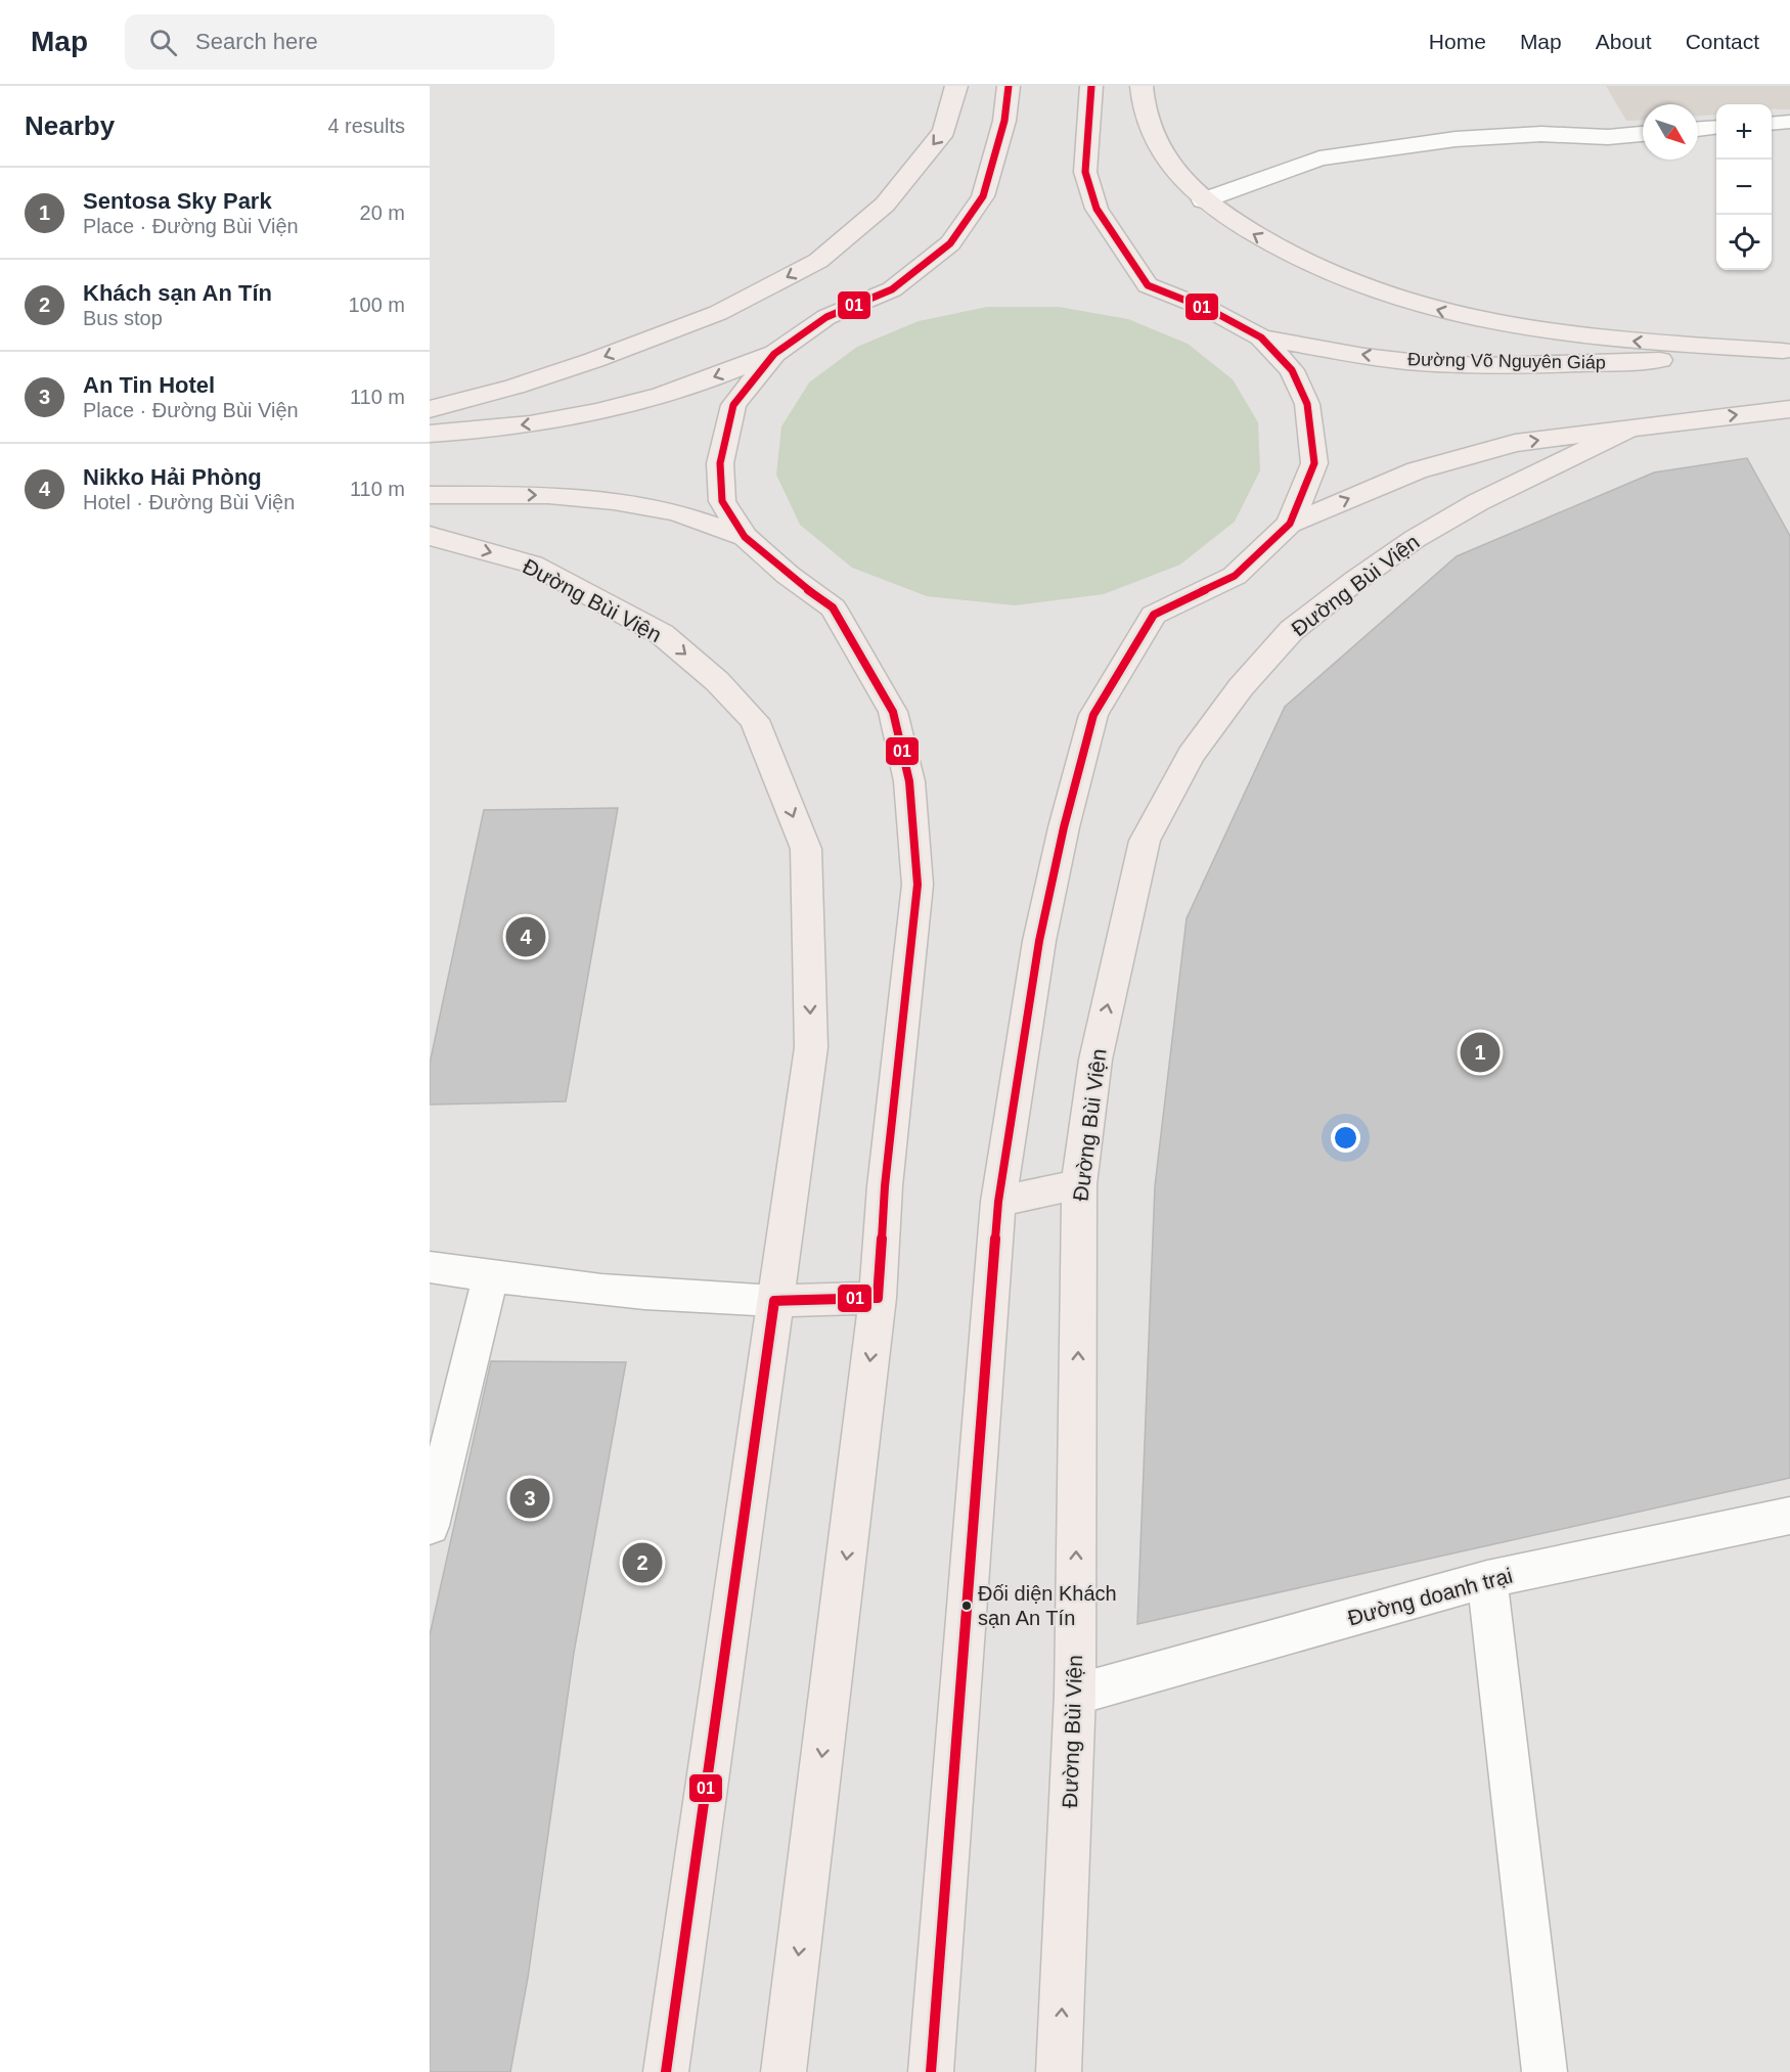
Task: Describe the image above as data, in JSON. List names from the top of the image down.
{
  "streets": {
    "main road": ["Đường Võ Nguyên Giáp", "Đường Bùi Viện"],
    "street": ["Đường doanh trại"]
  },
  "crossings": [
    ["Đường Bùi Viện", "Đường doanh trại"]
  ],
  "places": ["Đối diện Khách sạn An Tín"],
  "lines": ["transit line 01"],
  "north": "bottom right",
  "page": {
    "header": "Map",
    "search": "Search here",
    "nav": [
      "Home",
      "Map",
      "About",
      "Contact"
    ],
    "heading": ["Nearby", "4 results"],
    "map_buttons": ["+", "−"],
    "list": [
      {
        "mark": "1",
        "name": "Sentosa Sky Park",
        "note": "Place · Đường Bùi Viện",
        "value": "20 m"
      },
      {
        "mark": "2",
        "name": "Khách sạn An Tín",
        "note": "Bus stop",
        "value": "100 m"
      },
      {
        "mark": "3",
        "name": "An Tin Hotel",
        "note": "Place · Đường Bùi Viện",
        "value": "110 m"
      },
      {
        "mark": "4",
        "name": "Nikko Hải Phòng",
        "note": "Hotel · Đường Bùi Viện",
        "value": "110 m"
      }
    ],
    "pins": [
      "4",
      "1",
      "3",
      "2"
    ]
  }
}
